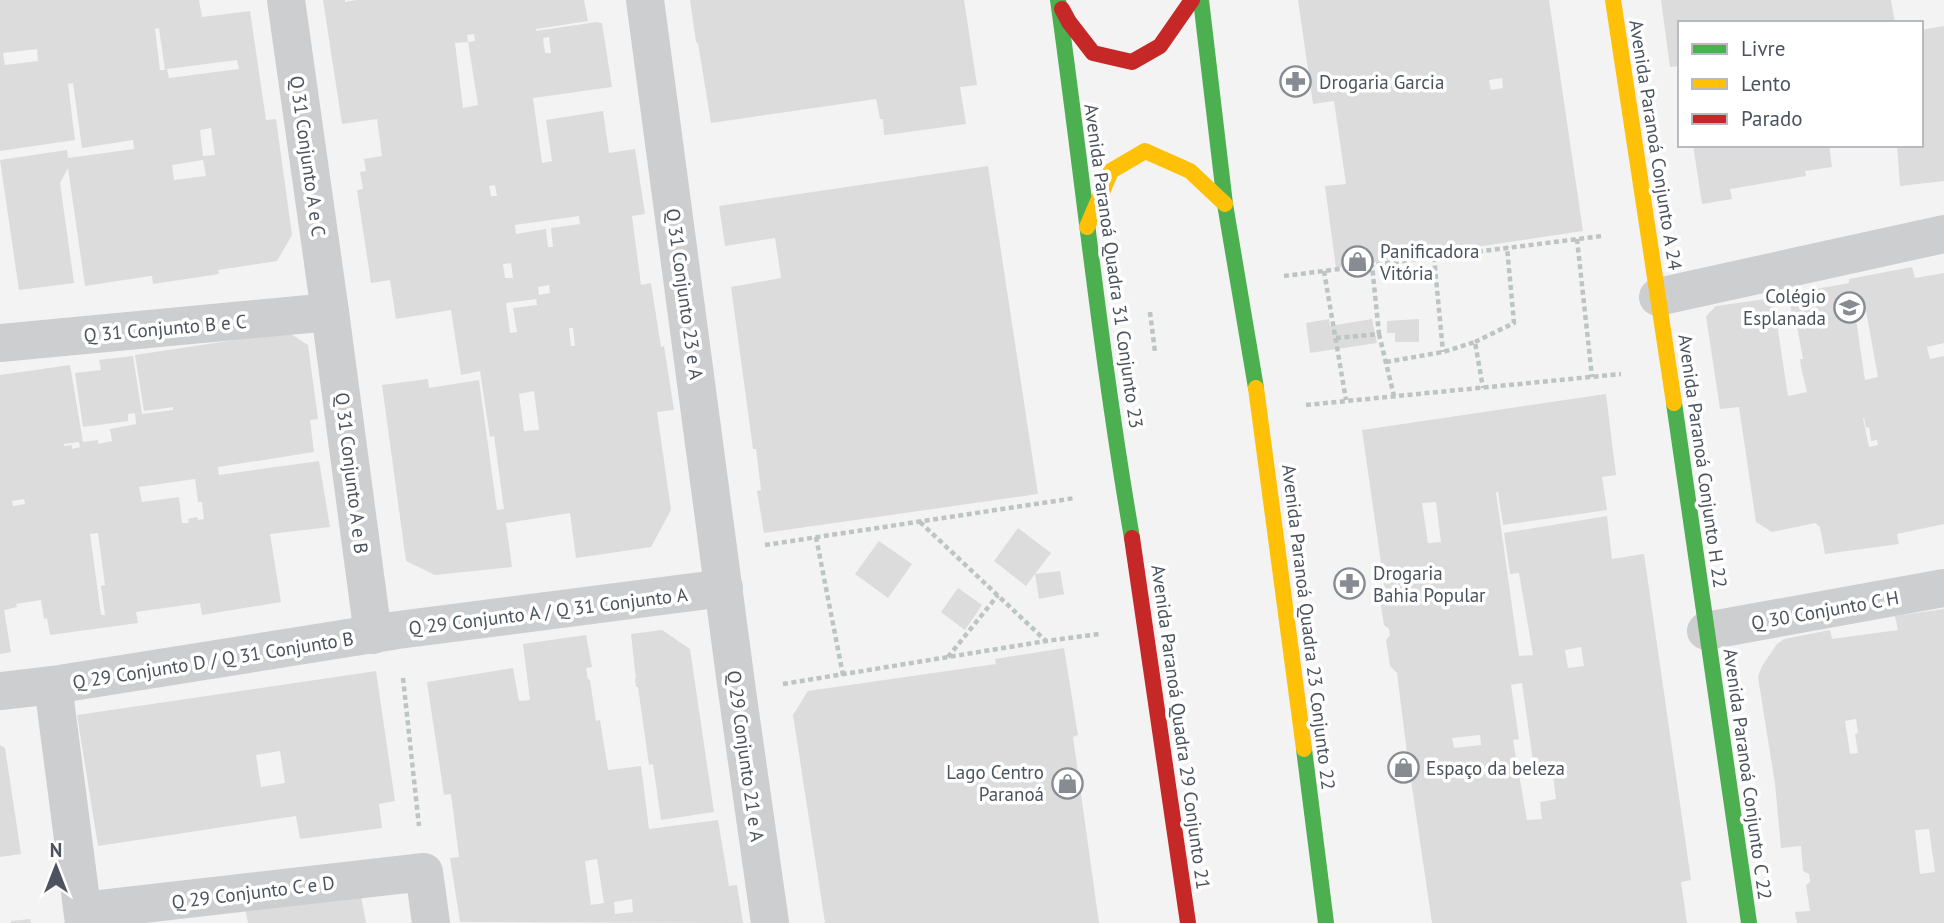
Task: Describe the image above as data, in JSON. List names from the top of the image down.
{
  "streets": {
    "street": [
      "Avenida Paranoá Conjunto A 24",
      "Q 31 Conjunto A e C",
      "Avenida Paranoá Quadra 31 Conjunto 23",
      "Q 31 Conjunto 23 e A",
      "Q 31 Conjunto B e C",
      "Avenida Paranoá Conjunto H 22",
      "Q 31 Conjunto A e B",
      "Q 30 Conjunto C H",
      "Q 29 Conjunto A / Q 31 Conjunto A",
      "Avenida Paranoá Quadra 23 Conjunto 22",
      "Q 29 Conjunto D / Q 31 Conjunto B",
      "Avenida Paranoá Quadra 29 Conjunto 21",
      "Q 29 Conjunto 21 e A",
      "Avenida Paranoá Conjunto C 22",
      "Q 29 Conjunto C e D"
    ]
  },
  "crossings": [
    ["Avenida Paranoá Conjunto A 24", "Avenida Paranoá Conjunto H 22"],
    ["Q 31 Conjunto A e C", "Q 31 Conjunto B e C"],
    ["Q 31 Conjunto A e C", "Q 31 Conjunto A e B"],
    ["Avenida Paranoá Quadra 31 Conjunto 23", "Avenida Paranoá Quadra 29 Conjunto 21"],
    ["Q 31 Conjunto 23 e A", "Q 29 Conjunto A / Q 31 Conjunto A"],
    ["Q 31 Conjunto 23 e A", "Q 29 Conjunto 21 e A"],
    ["Q 31 Conjunto B e C", "Q 31 Conjunto A e B"],
    ["Avenida Paranoá Conjunto H 22", "Q 30 Conjunto C H"],
    ["Avenida Paranoá Conjunto H 22", "Avenida Paranoá Conjunto C 22"],
    ["Q 31 Conjunto A e B", "Q 29 Conjunto A / Q 31 Conjunto A"],
    ["Q 31 Conjunto A e B", "Q 29 Conjunto D / Q 31 Conjunto B"],
    ["Q 30 Conjunto C H", "Avenida Paranoá Conjunto C 22"],
    ["Q 29 Conjunto A / Q 31 Conjunto A", "Q 29 Conjunto D / Q 31 Conjunto B"],
    ["Q 29 Conjunto A / Q 31 Conjunto A", "Q 29 Conjunto 21 e A"]
  ],
  "places": {
    "pharmacy": ["Drogaria Garcia", "Drogaria Bahia Popular"],
    "shop": ["Panificadora Vitória", "Espaço da beleza", "Lago Centro Paranoá"],
    "school or university": ["Colégio Esplanada"]
  },
  "legend": ["Livre", "Lento", "Parado"],
  "north": "top"
}
